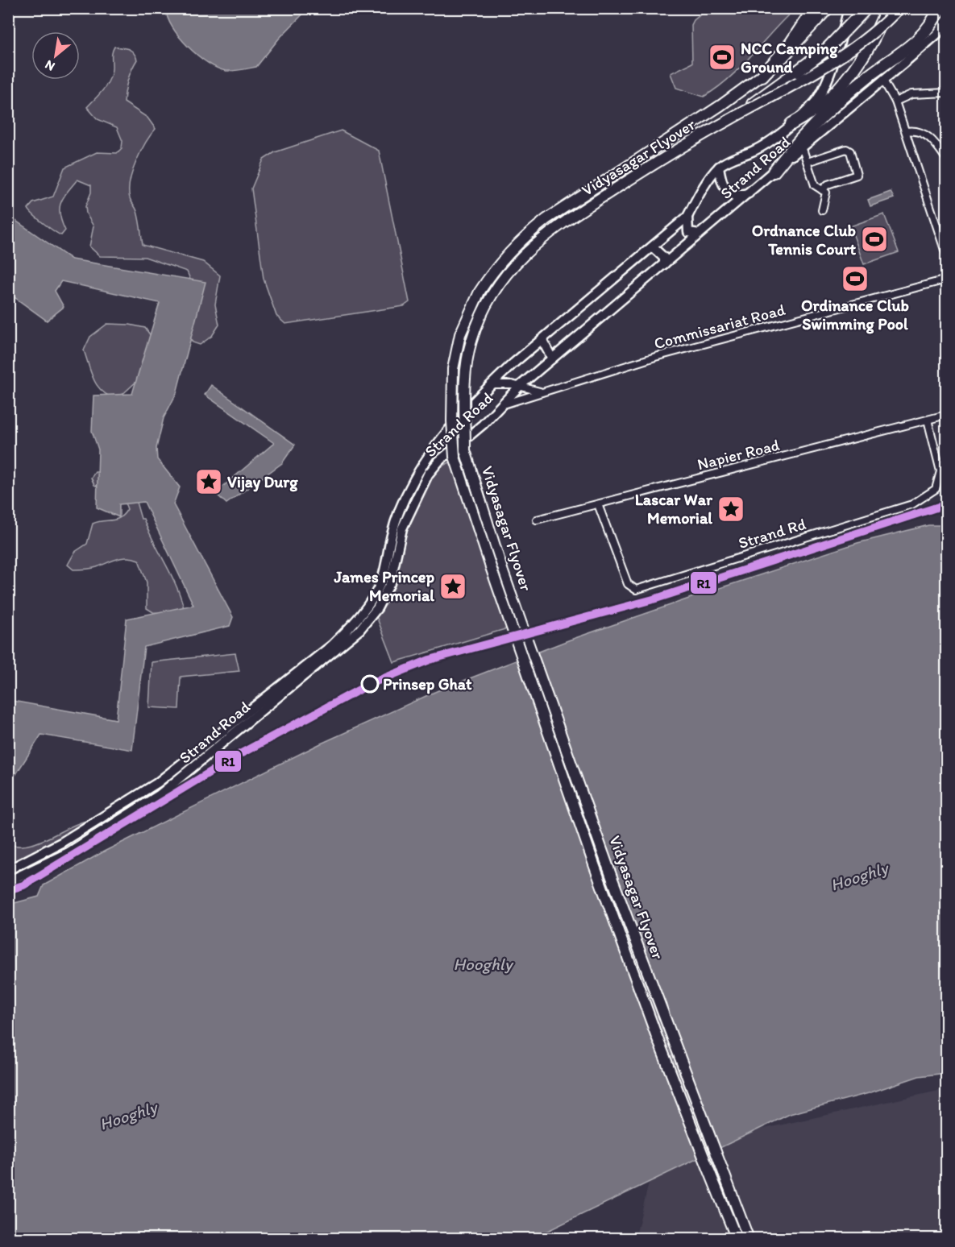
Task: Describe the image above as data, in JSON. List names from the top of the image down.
{
  "streets": {
    "highway": ["Vidyasagar Flyover"],
    "main road": ["Strand Road"],
    "street": ["Commissariat Road", "Napier Road", "Strand Rd"]
  },
  "crossings": [
    ["Strand Road", "Commissariat Road"],
    ["Napier Road", "Strand Rd"]
  ],
  "water": ["Hooghly"],
  "places": {
    "sports": ["NCC Camping Ground", "Ordnance Club Tennis Court", "Ordinance Club Swimming Pool"],
    "place": ["Vijay Durg", "Lascar War Memorial", "James Princep Memorial"],
    "other": ["Prinsep Ghat"]
  },
  "lines": ["transit line R1"],
  "north": "bottom left"
}
